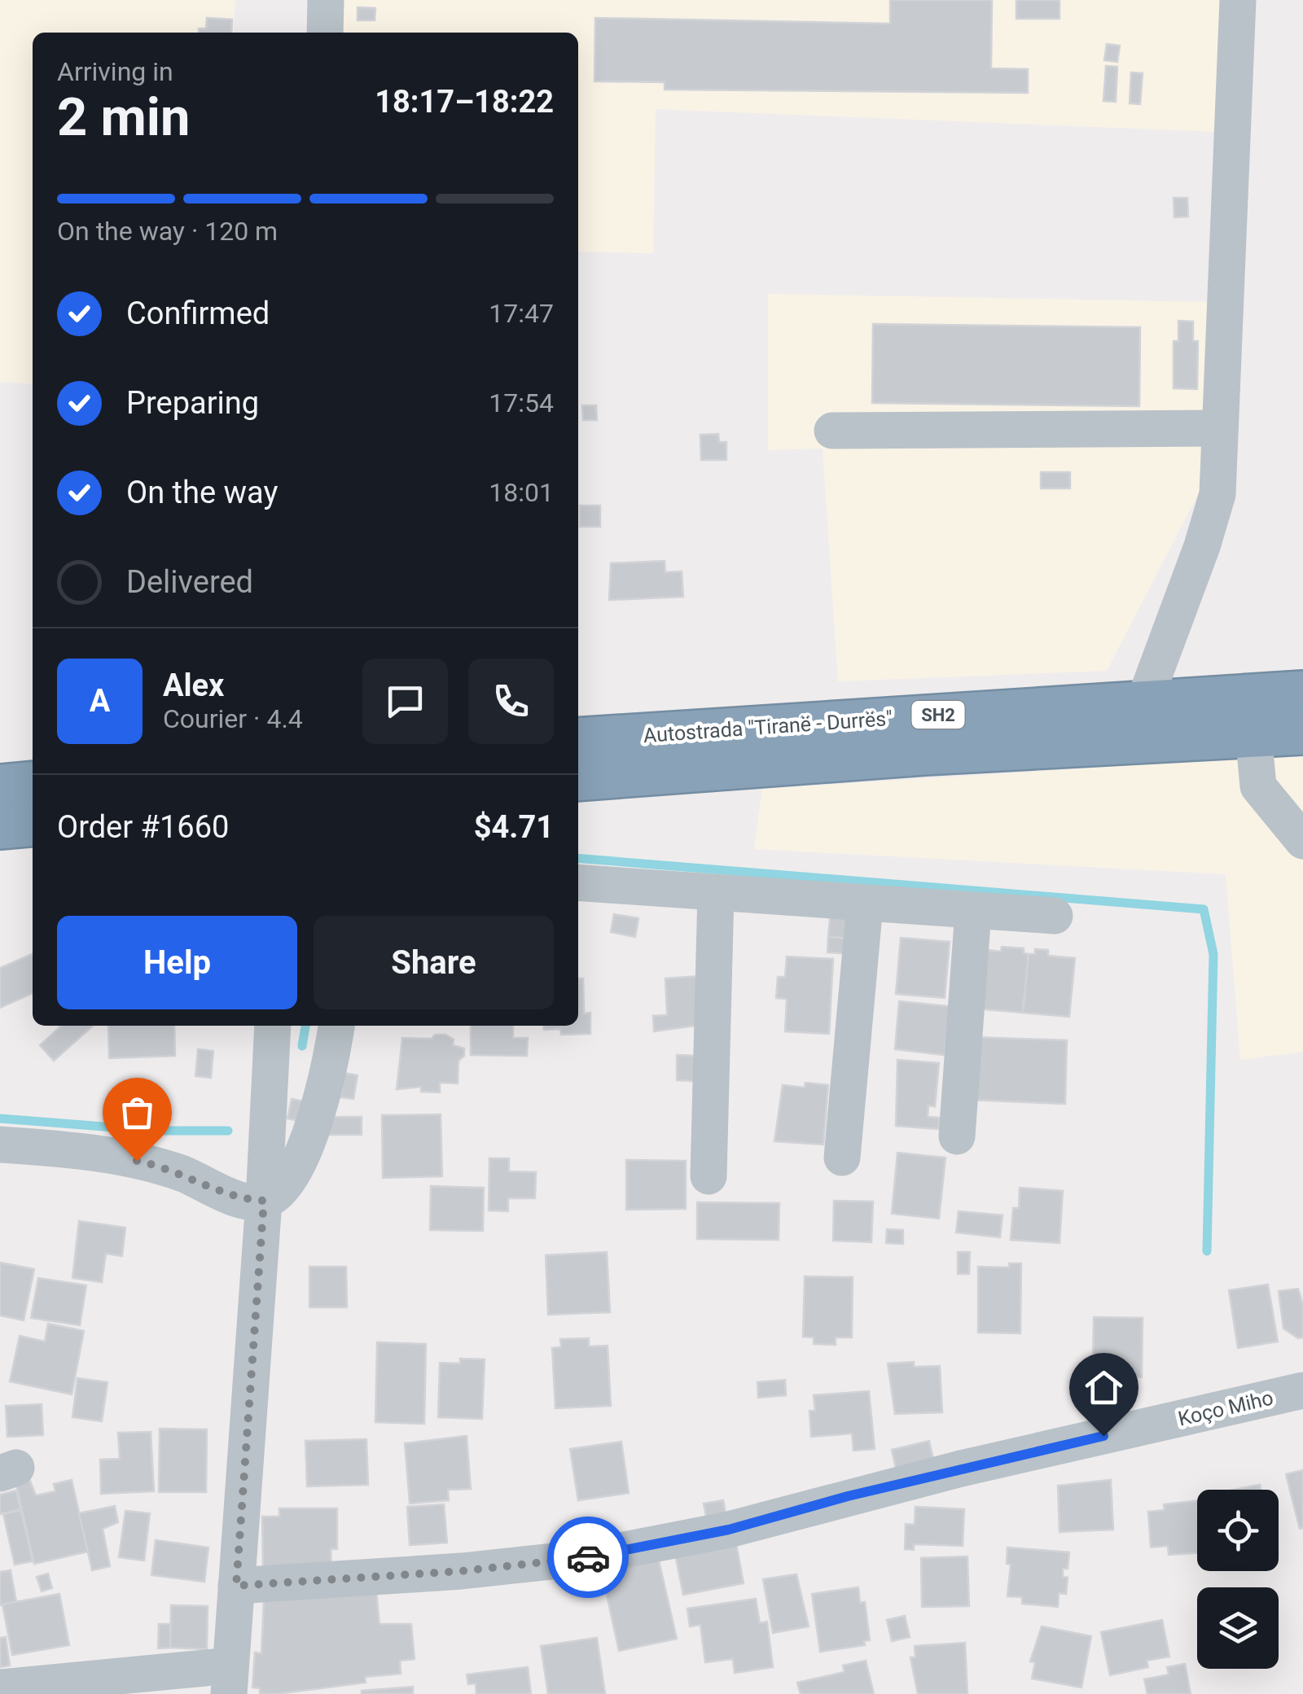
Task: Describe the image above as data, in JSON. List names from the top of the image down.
{
  "streets": {
    "highway": ["SH2", "Autostrada \"Tiranë - Durrës\""],
    "street": ["Koço Miho"]
  },
  "page": {
    "heading": ["2 min", "Arriving in", "18:17–18:22"],
    "panel": [
      "Alex",
      "Courier · 4.4",
      "Order #1660",
      "$4.71"
    ],
    "bar": "On the way · 120 m",
    "list": [
      ["Confirmed", "17:47"],
      ["Preparing", "17:54"],
      ["On the way", "18:01"],
      "Delivered"
    ],
    "round": "A",
    "buttons": ["Help", "Share"]
  }
}
